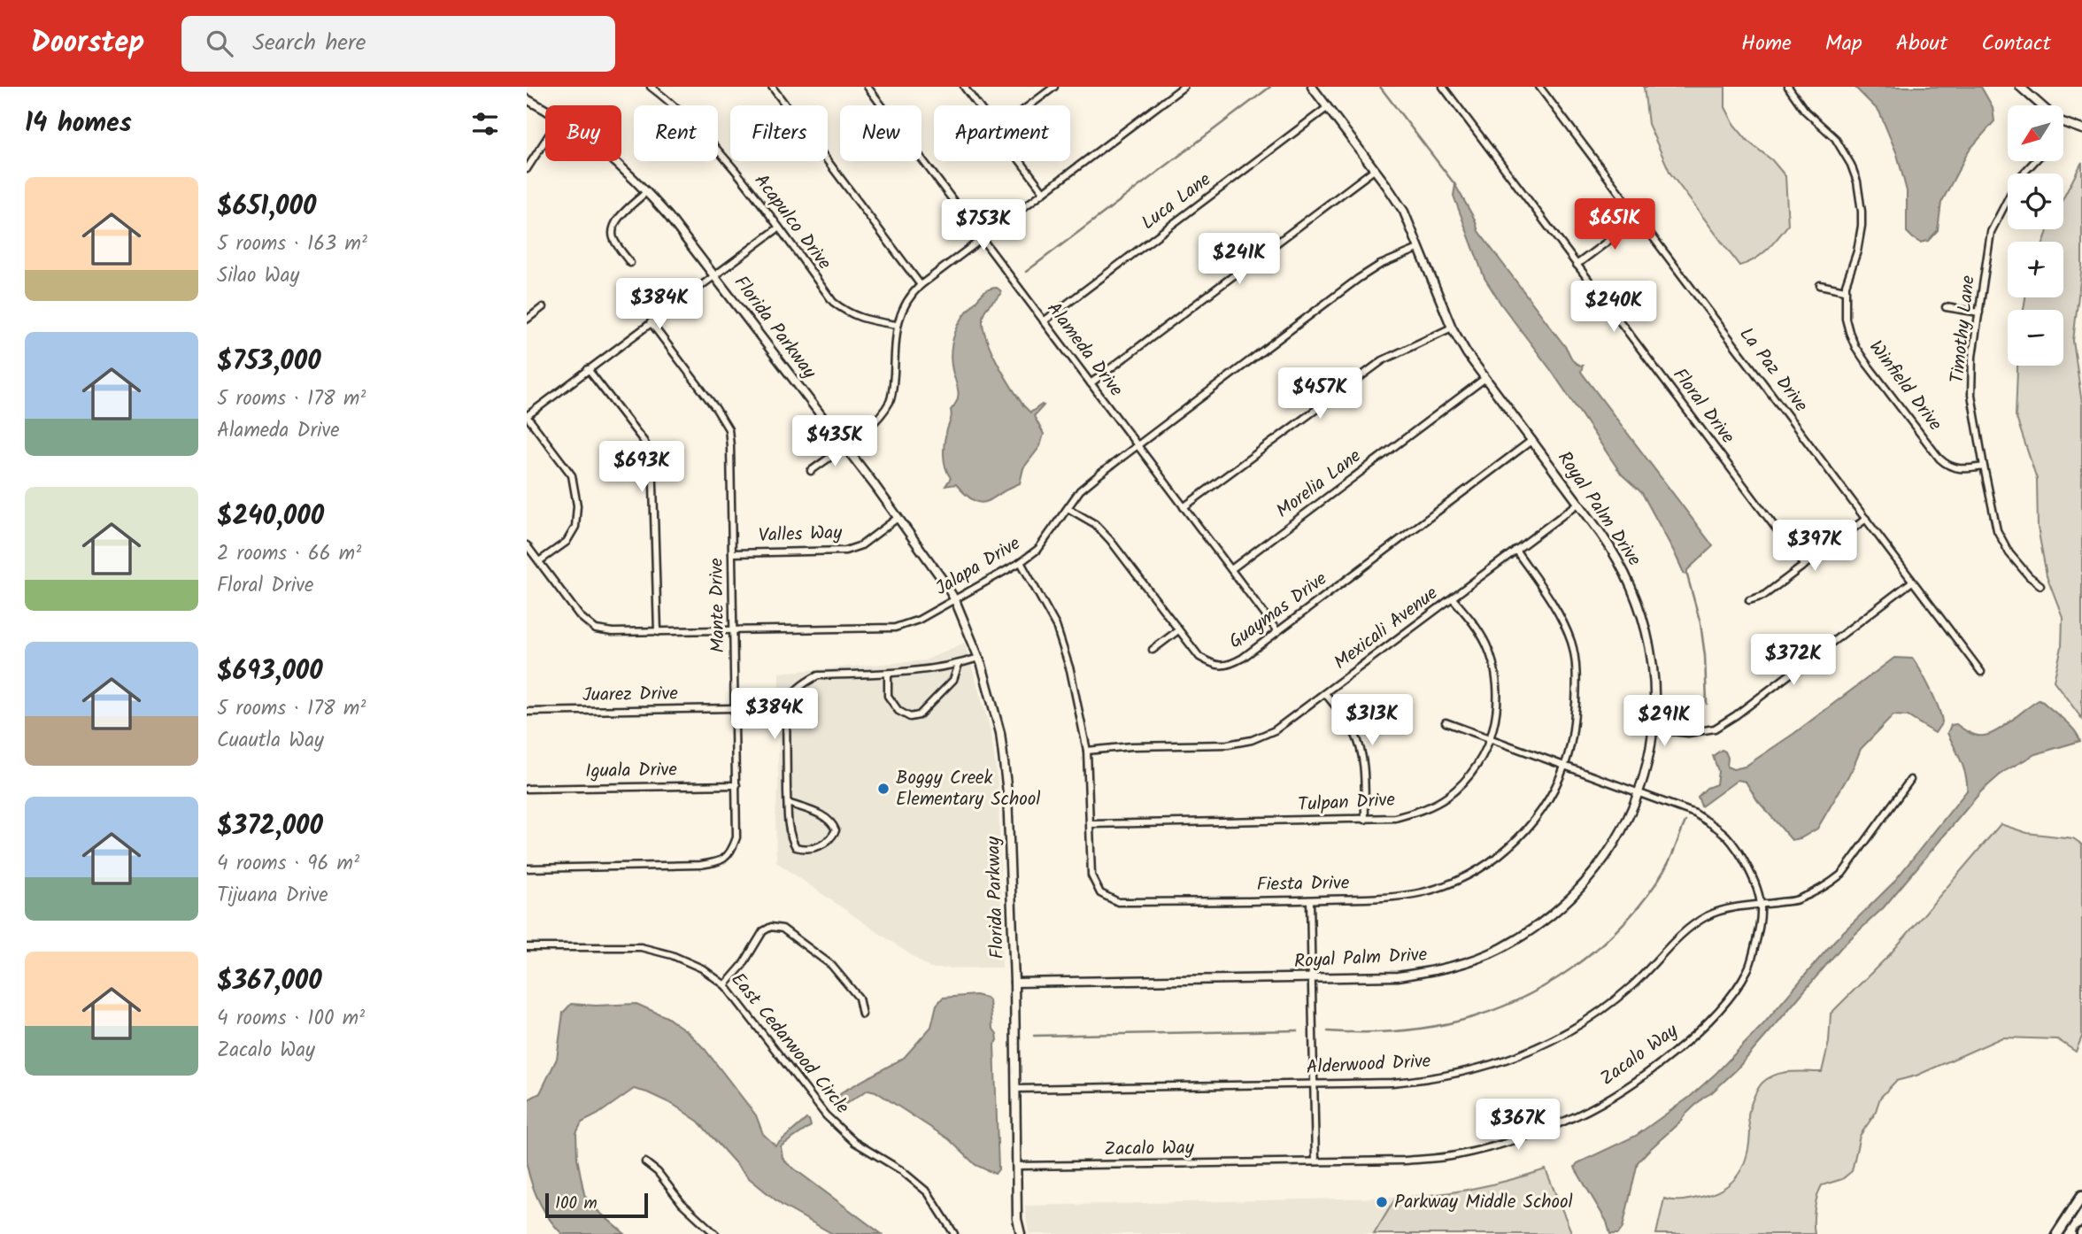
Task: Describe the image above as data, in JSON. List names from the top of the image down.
{
  "streets": {
    "street": [
      "Luca Lane",
      "Acapulco Drive",
      "Florida Parkway",
      "Timothy Lane",
      "Alameda Drive",
      "La Paz Drive",
      "Winfield Drive",
      "Floral Drive",
      "Morelia Lane",
      "Royal Palm Drive",
      "Valles Way",
      "Jalapa Drive",
      "Mante Drive",
      "Guaymas Drive",
      "Mexicali Avenue",
      "Juarez Drive",
      "Iguala Drive",
      "Tulpan Drive",
      "Fiesta Drive",
      "East Cedarwood Circle",
      "Zacalo Way",
      "Alderwood Drive"
    ]
  },
  "crossings": [
    ["Luca Lane", "Alameda Drive"],
    ["Luca Lane", "Royal Palm Drive"],
    ["Florida Parkway", "Royal Palm Drive"],
    ["Florida Parkway", "Valles Way"],
    ["Florida Parkway", "Jalapa Drive"],
    ["Florida Parkway", "Zacalo Way"],
    ["Florida Parkway", "Alderwood Drive"],
    ["Timothy Lane", "Winfield Drive"],
    ["Alameda Drive", "Morelia Lane"],
    ["Alameda Drive", "Jalapa Drive"],
    ["Alameda Drive", "Guaymas Drive"],
    ["Morelia Lane", "Royal Palm Drive"],
    ["Royal Palm Drive", "Jalapa Drive"],
    ["Royal Palm Drive", "Guaymas Drive"],
    ["Royal Palm Drive", "Mexicali Avenue"],
    ["Royal Palm Drive", "Zacalo Way"],
    ["Valles Way", "Mante Drive"],
    ["Jalapa Drive", "Mante Drive"],
    ["Jalapa Drive", "Guaymas Drive"],
    ["Jalapa Drive", "Fiesta Drive"],
    ["Mante Drive", "Juarez Drive"],
    ["Mante Drive", "Iguala Drive"],
    ["Mexicali Avenue", "Tulpan Drive"],
    ["Mexicali Avenue", "Fiesta Drive"],
    ["Tulpan Drive", "Fiesta Drive"],
    ["Tulpan Drive", "Zacalo Way"],
    ["Fiesta Drive", "Zacalo Way"],
    ["Zacalo Way", "Alderwood Drive"]
  ],
  "places": ["Boggy Creek Elementary School", "Parkway Middle School"],
  "scale_bar": "100 m",
  "north": "bottom left",
  "page": {
    "header": "Doorstep",
    "search": "Search here",
    "nav": [
      "Home",
      "Map",
      "About",
      "Contact"
    ],
    "heading": "14 homes",
    "map_buttons": ["+", "−"],
    "chip": [
      "Buy",
      "Rent",
      "Filters",
      "New",
      "Apartment"
    ],
    "list": [
      {
        "name": "$651,000",
        "note": "5 rooms · 163 m² · Silao Way"
      },
      {
        "name": "$753,000",
        "note": "5 rooms · 178 m² · Alameda Drive"
      },
      {
        "name": "$240,000",
        "note": "2 rooms · 66 m² · Floral Drive"
      },
      {
        "name": "$693,000",
        "note": "5 rooms · 178 m² · Cuautla Way"
      },
      {
        "name": "$372,000",
        "note": "4 rooms · 96 m² · Tijuana Drive"
      },
      {
        "name": "$367,000",
        "note": "4 rooms · 100 m² · Zacalo Way"
      }
    ],
    "price": [
      "$651K",
      "$753K",
      "$241K",
      "$384K",
      "$240K",
      "$457K",
      "$435K",
      "$693K",
      "$397K",
      "$372K",
      "$384K",
      "$313K",
      "$291K",
      "$367K"
    ],
    "scale": "100 m"
  }
}
